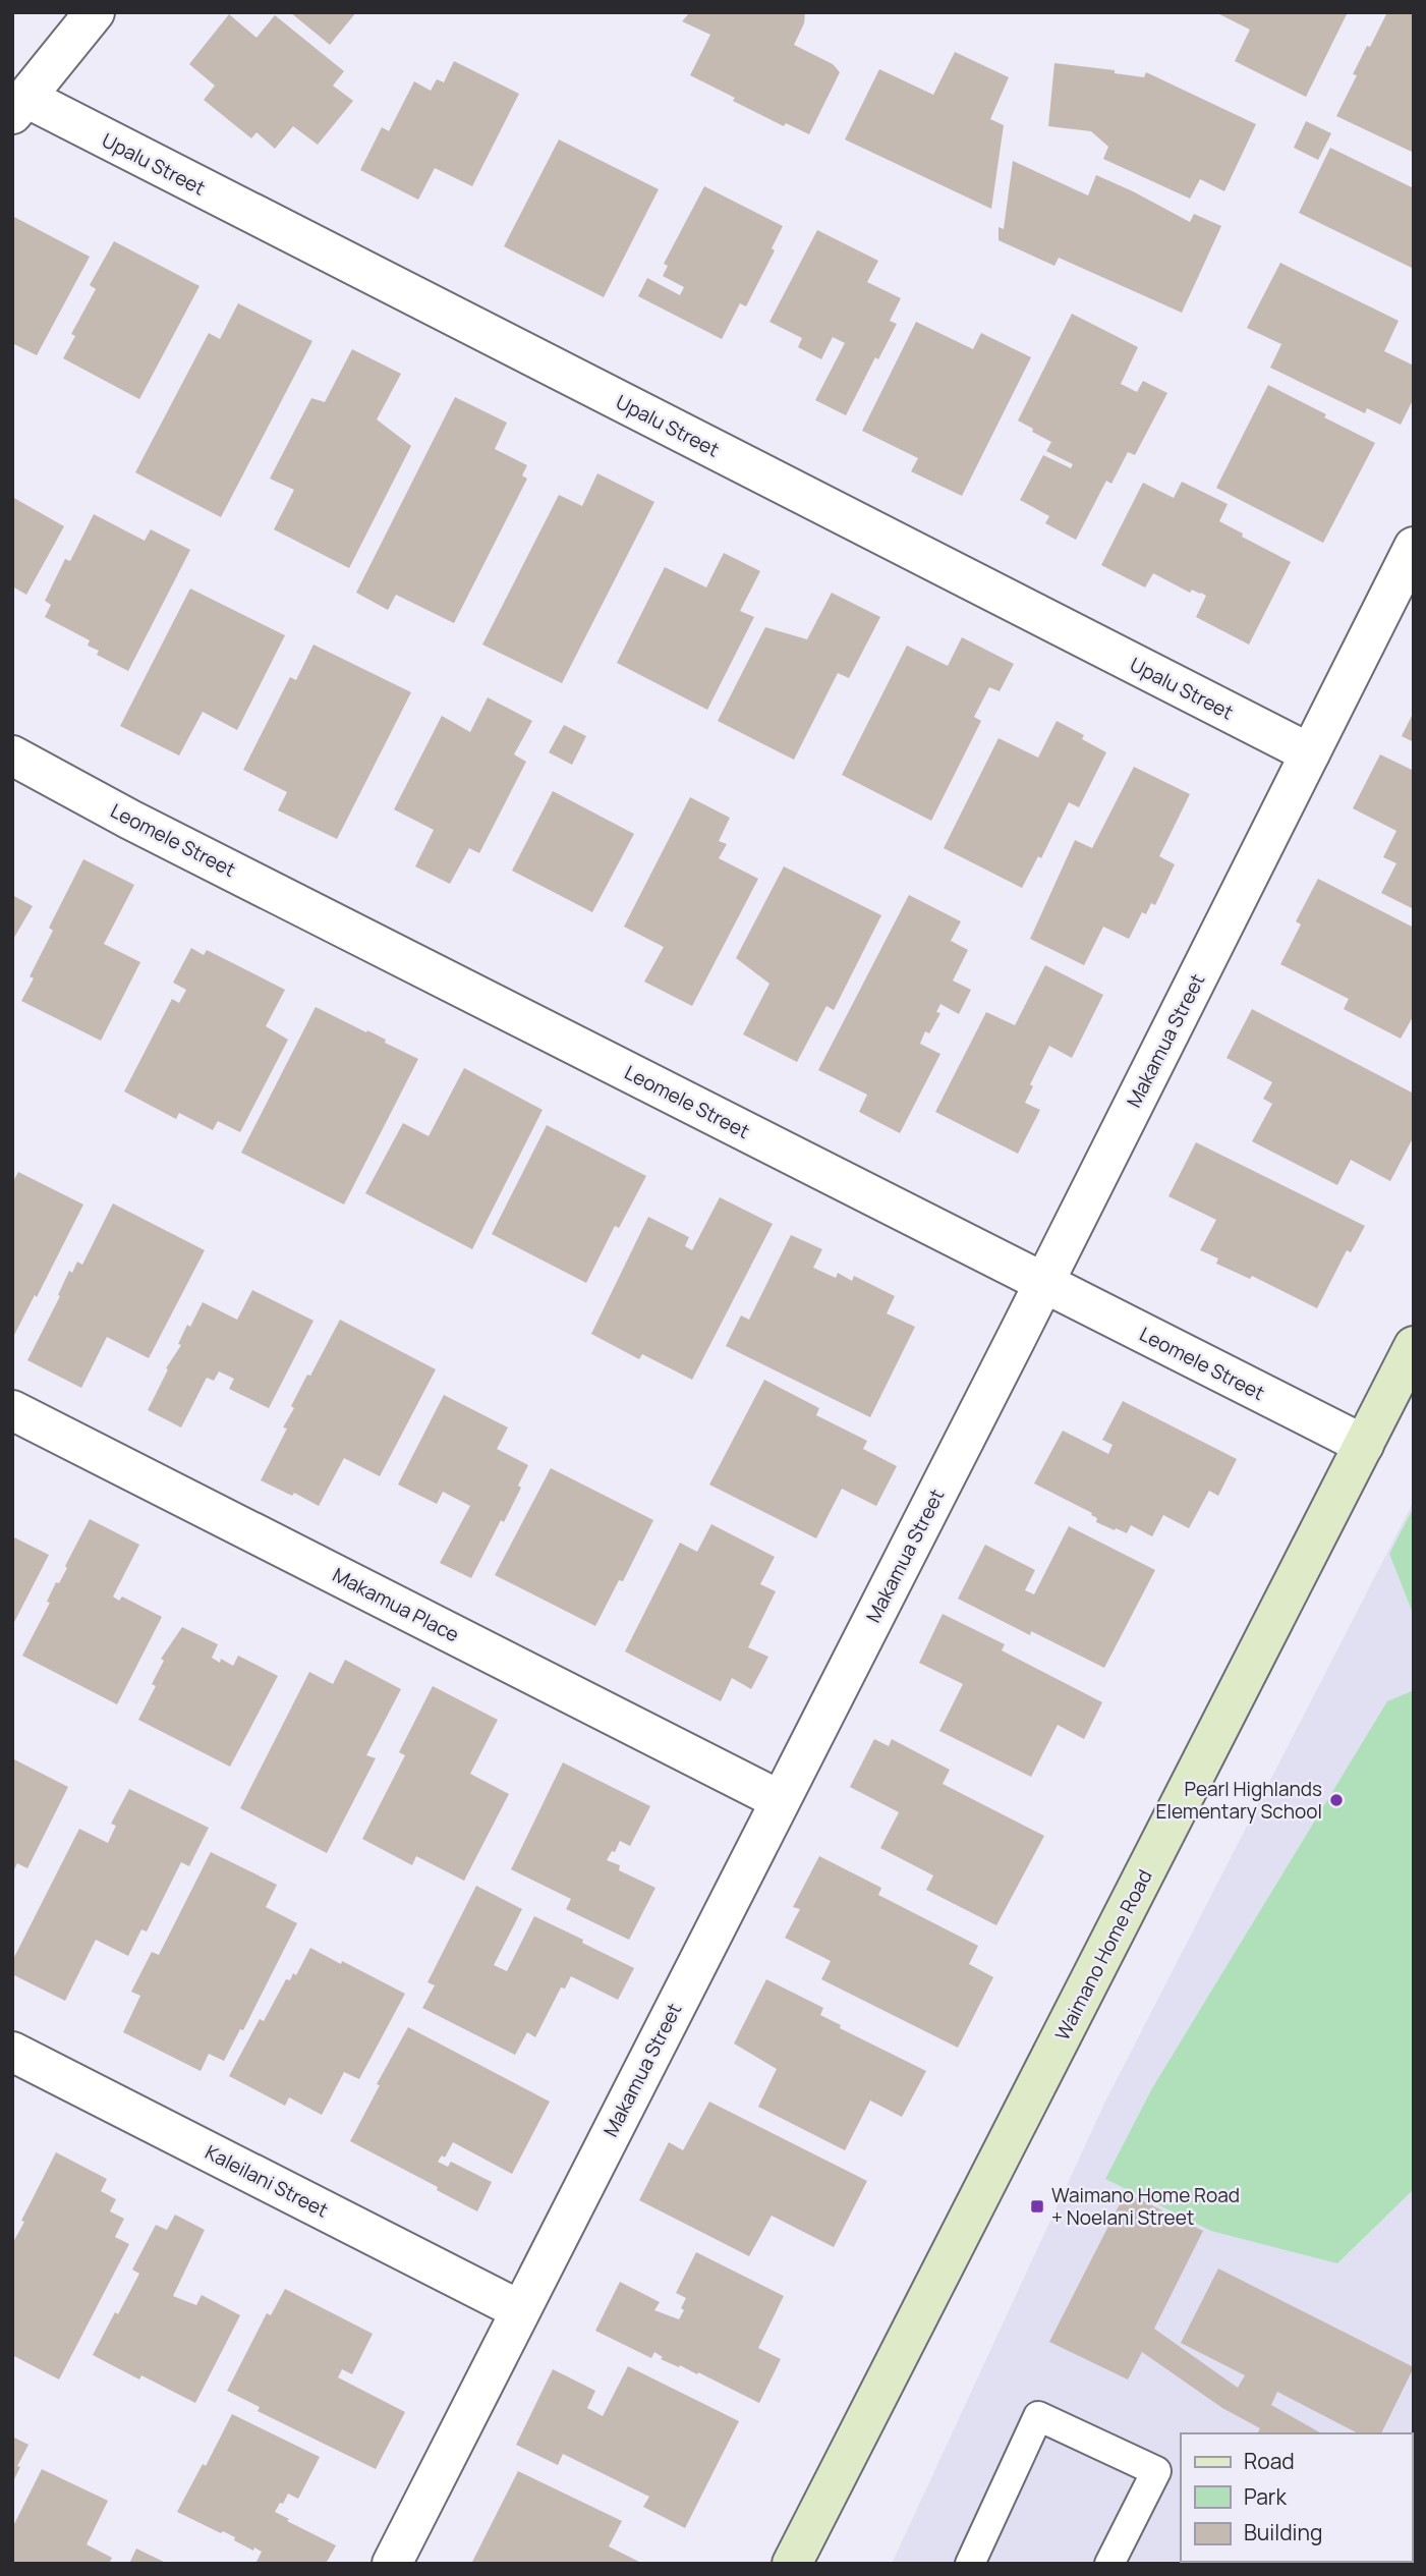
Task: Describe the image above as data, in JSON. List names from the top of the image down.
{
  "streets": {
    "main road": ["Waimano Home Road"],
    "street": [
      "Upalu Street",
      "Leomele Street",
      "Makamua Street",
      "Makamua Place",
      "Kaleilani Street"
    ]
  },
  "crossings": [
    ["Upalu Street", "Makamua Street"],
    ["Leomele Street", "Makamua Street"],
    ["Leomele Street", "Waimano Home Road"],
    ["Makamua Street", "Makamua Place"],
    ["Makamua Street", "Kaleilani Street"]
  ],
  "places": {
    "other": ["Pearl Highlands Elementary School"],
    "transit": ["Waimano Home Road + Noelani Street"]
  },
  "legend": ["Road", "Park", "Building"]
}
